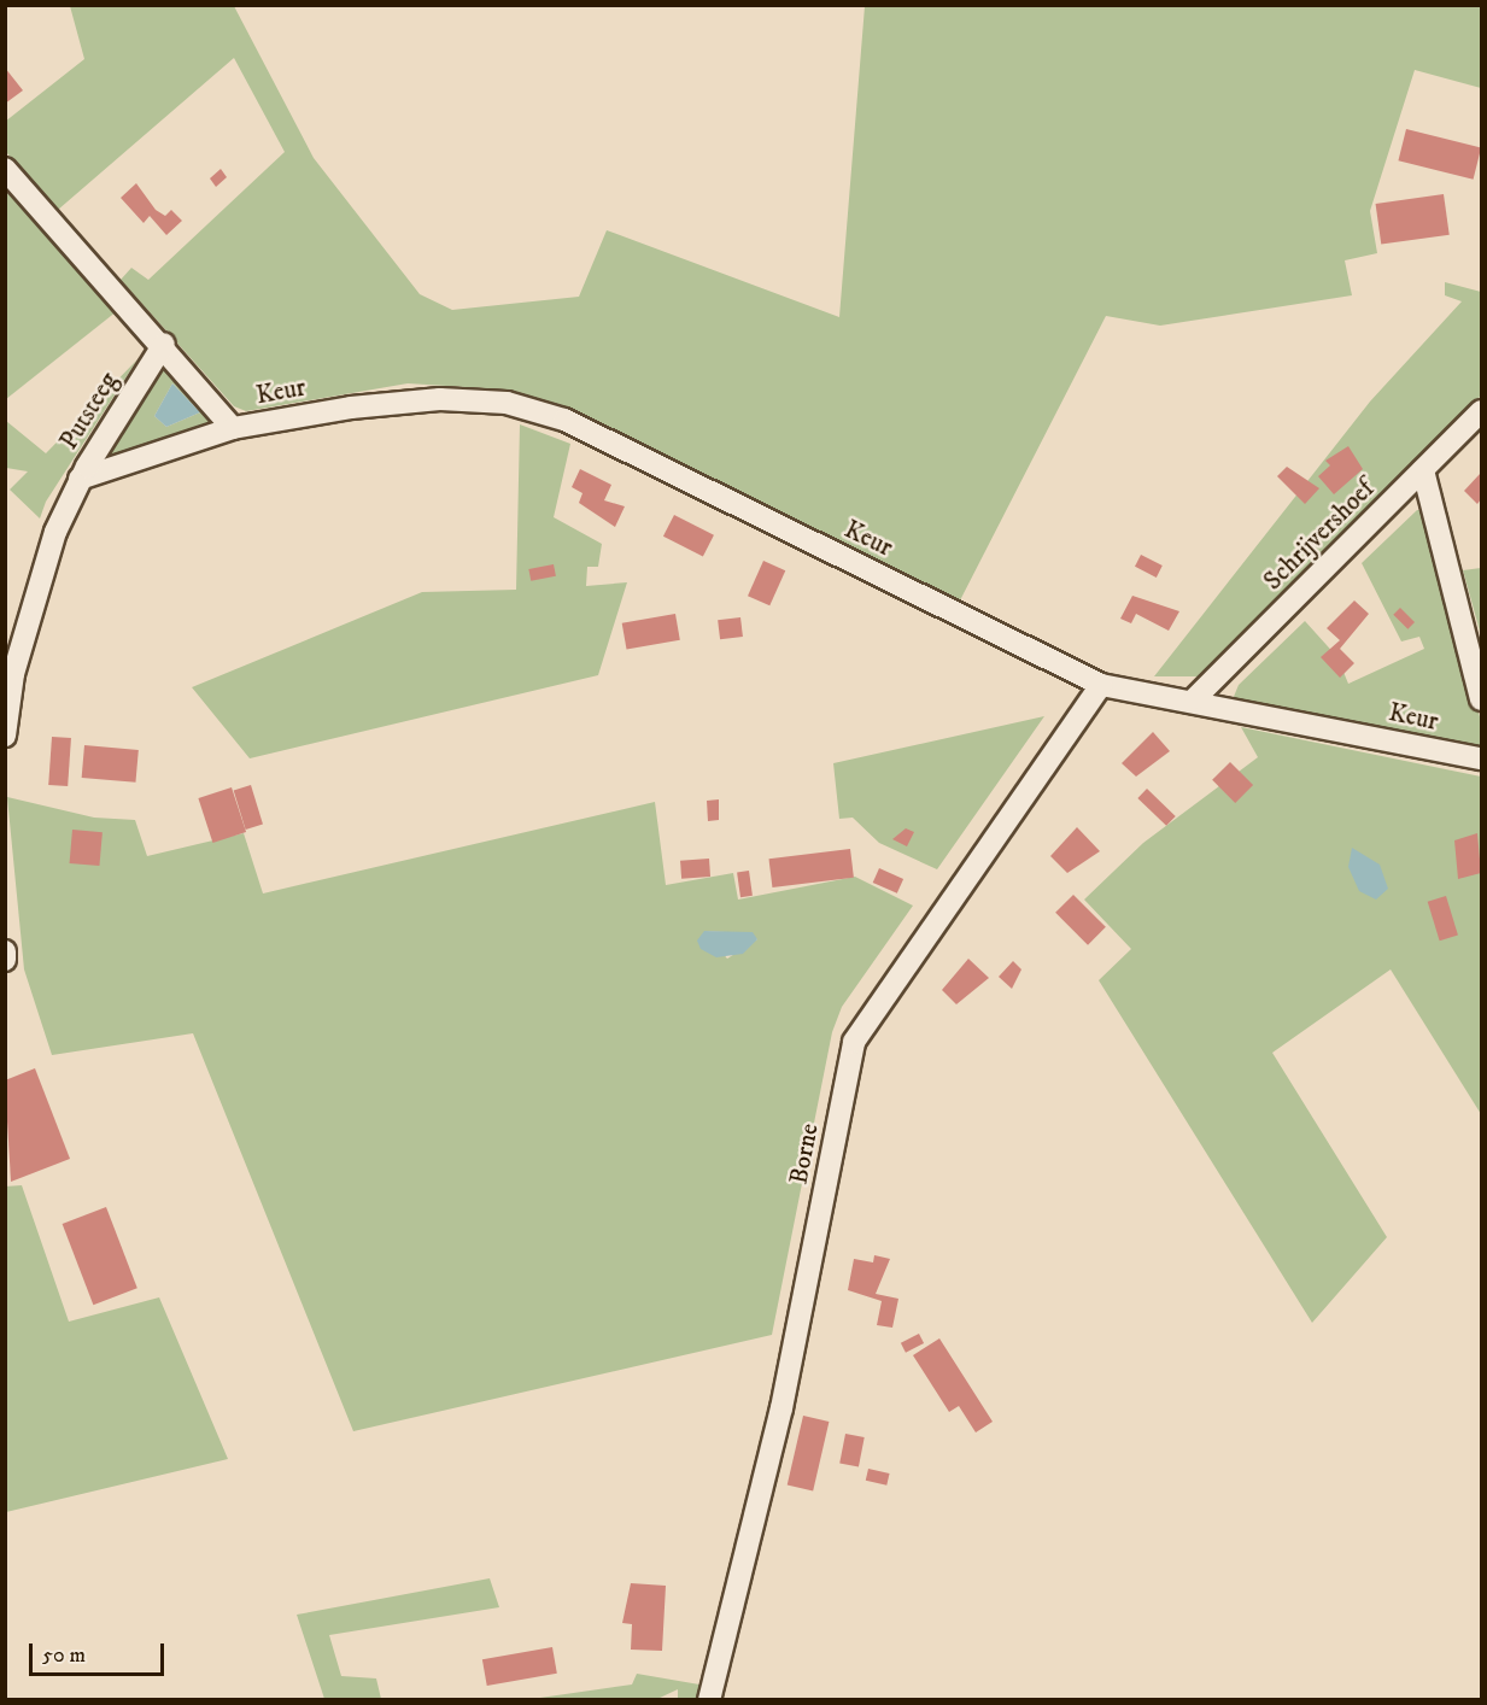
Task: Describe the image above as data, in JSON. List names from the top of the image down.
{
  "streets": {
    "street": [
      "Keur",
      "Putsteeg",
      "Schrijvershoef",
      "Borne"
    ]
  },
  "crossings": [
    ["Keur", "Putsteeg"],
    ["Keur", "Schrijvershoef"],
    ["Keur", "Borne"]
  ],
  "scale_bar": "50 m"
}
